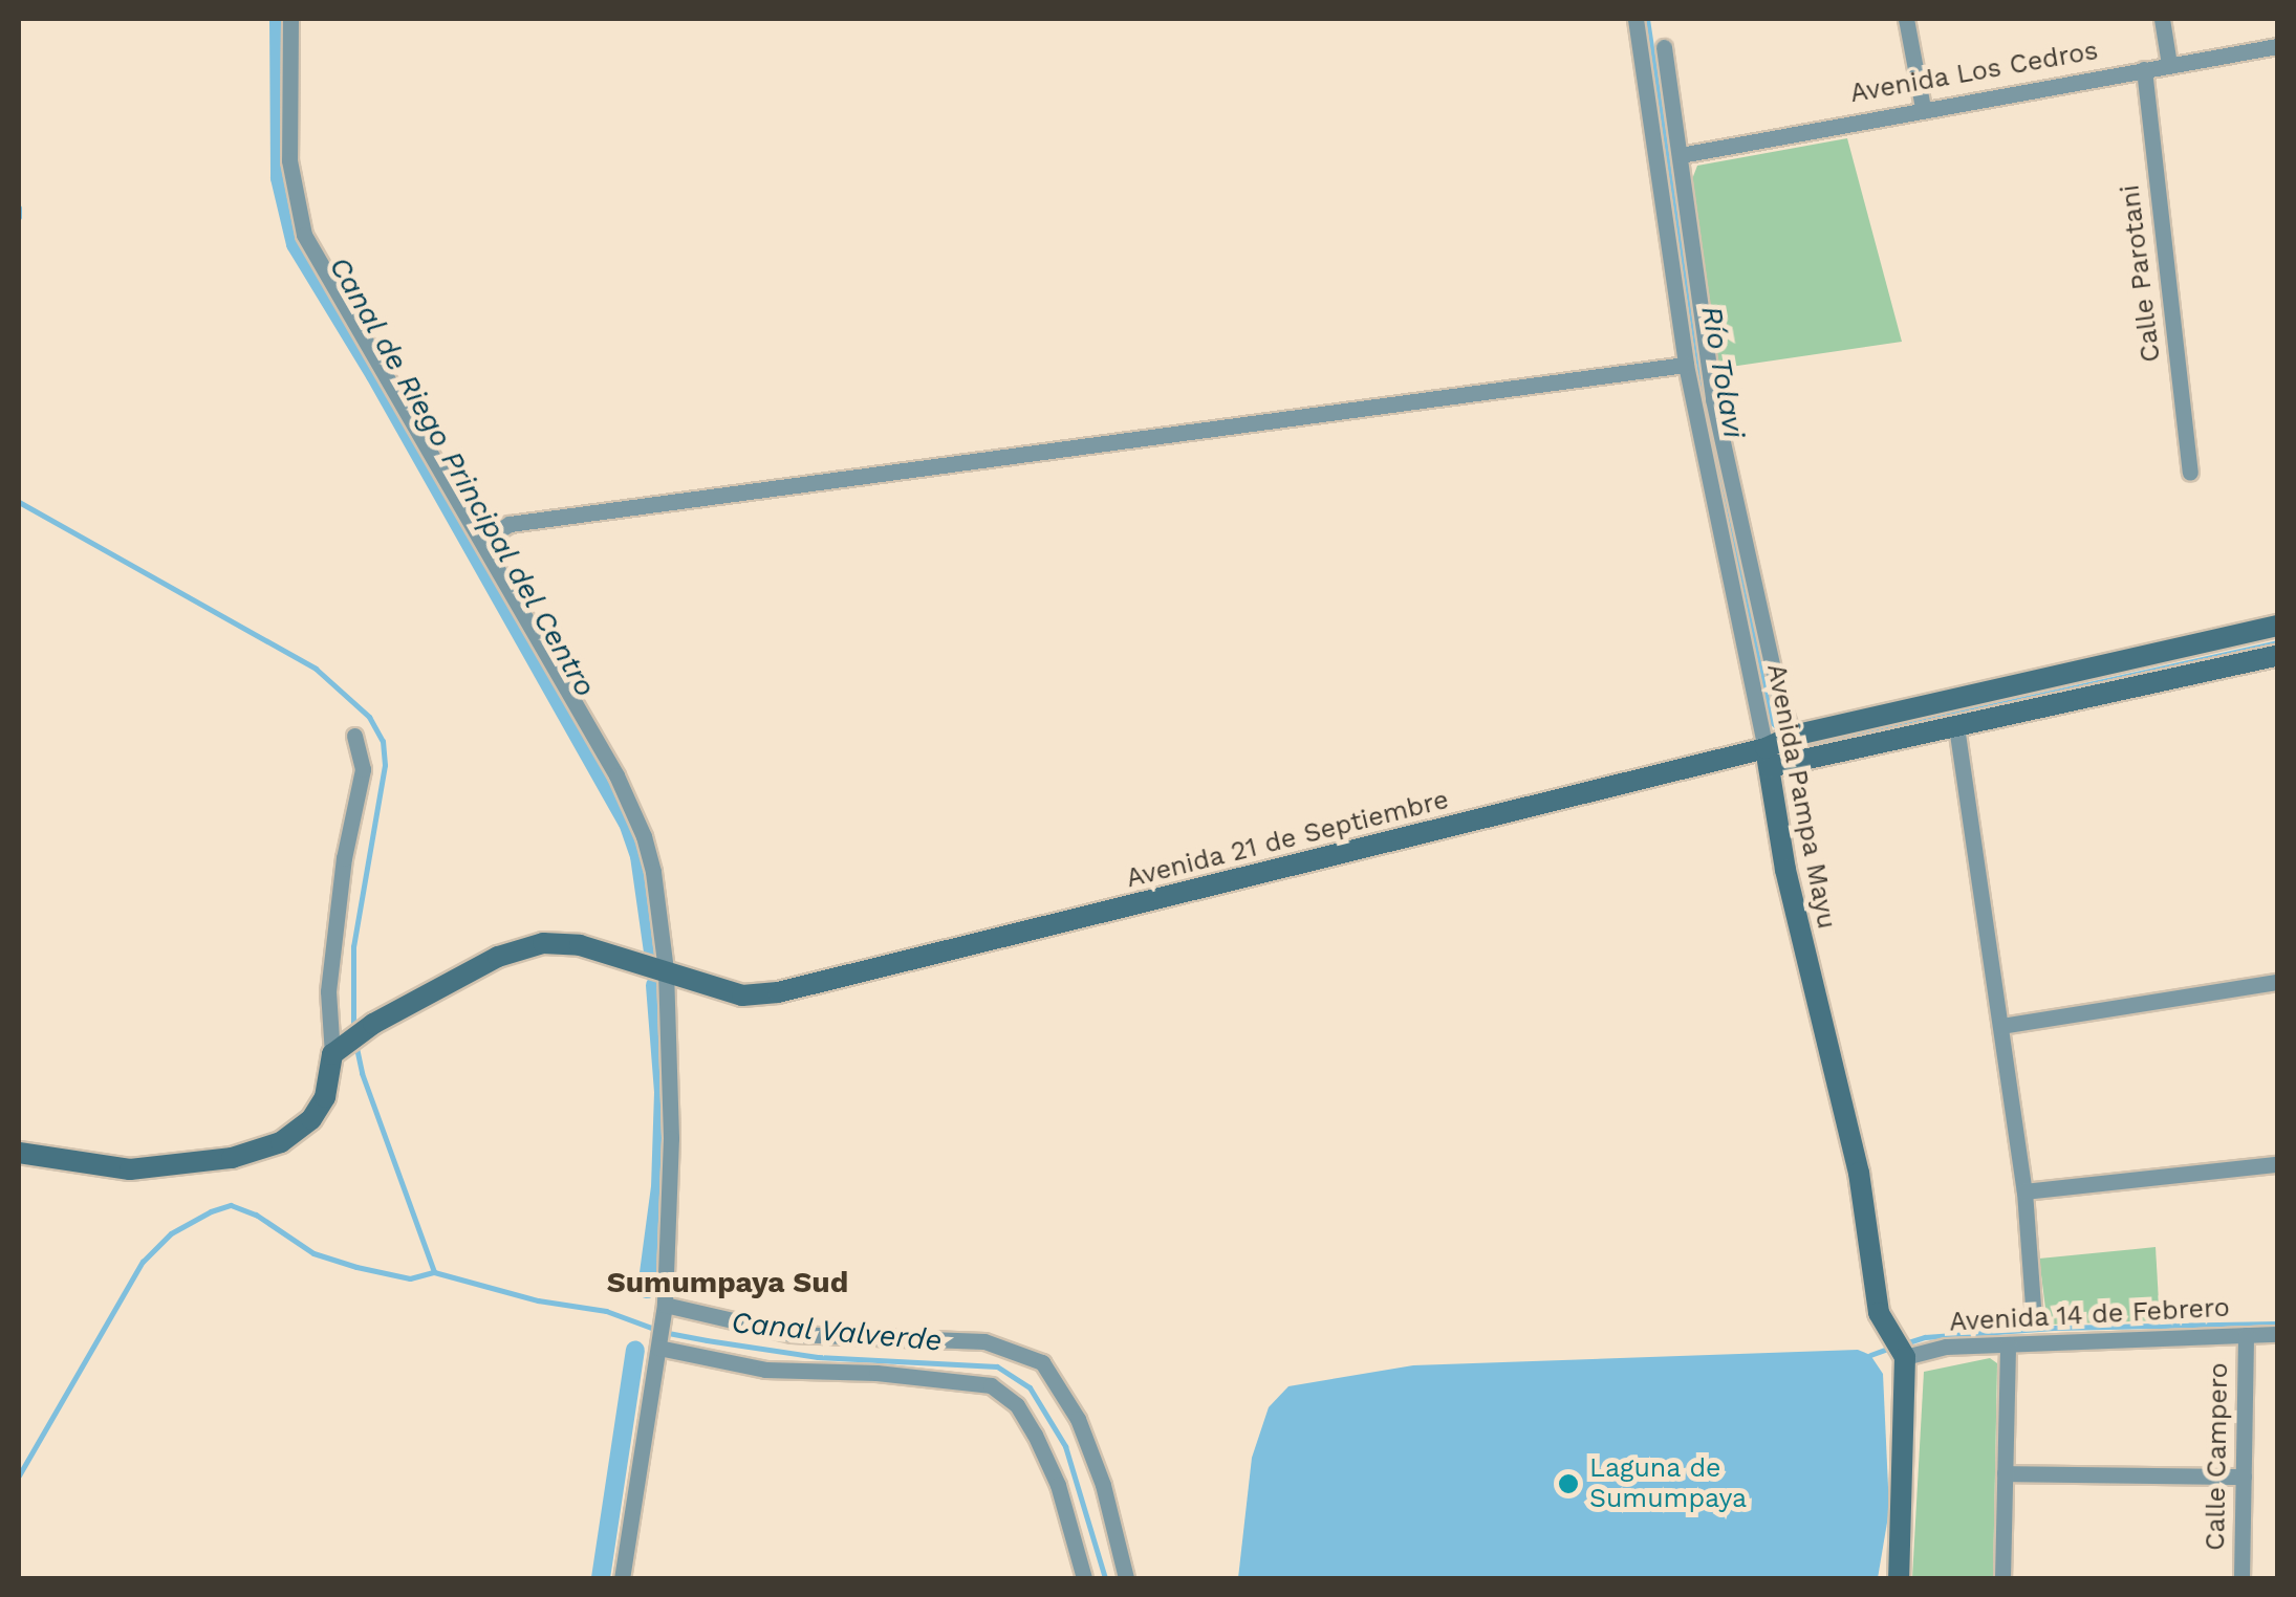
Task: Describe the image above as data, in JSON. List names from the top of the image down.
{
  "streets": {
    "street": [
      "Avenida Los Cedros",
      "Calle Parotani",
      "Avenida Pampa Mayu",
      "Avenida 21 de Septiembre",
      "Avenida 14 de Febrero",
      "Calle Campero"
    ]
  },
  "crossings": [
    ["Avenida Los Cedros", "Calle Parotani"],
    ["Avenida Los Cedros", "Avenida Pampa Mayu"],
    ["Avenida Pampa Mayu", "Avenida 21 de Septiembre"],
    ["Avenida Pampa Mayu", "Avenida 14 de Febrero"],
    ["Avenida 14 de Febrero", "Calle Campero"]
  ],
  "districts": ["Sumumpaya Sud"],
  "water": ["Río Tolavi", "Canal de Riego Principal del Centro", "Canal Valverde"],
  "places": ["Laguna de Sumumpaya"]
}
